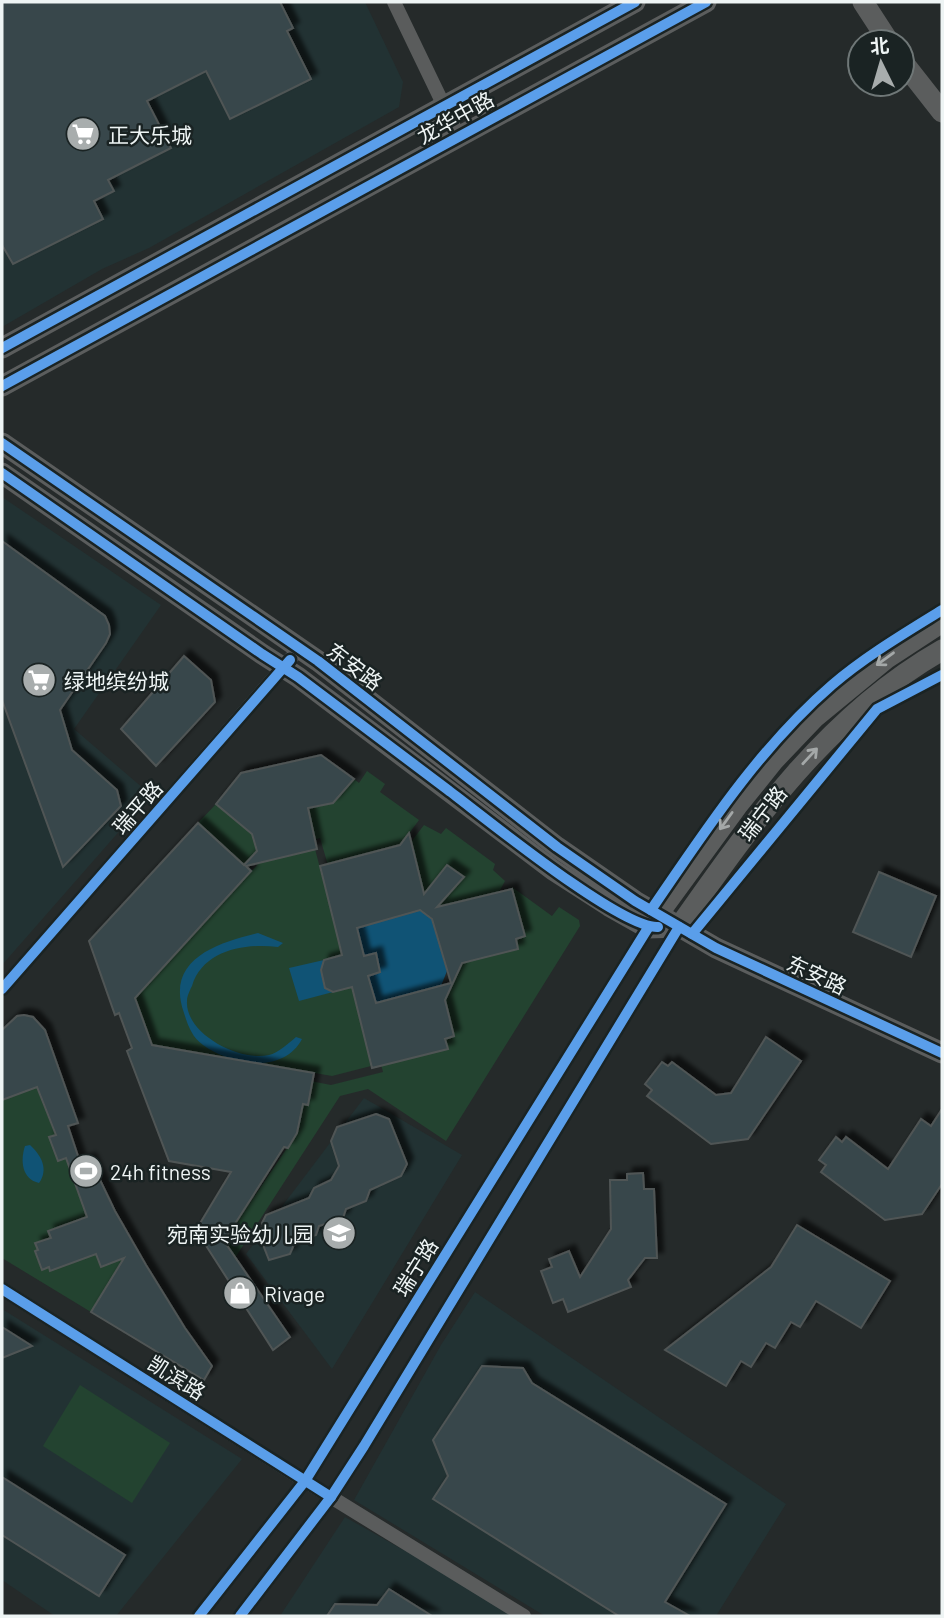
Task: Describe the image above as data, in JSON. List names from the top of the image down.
{
  "streets": {
    "street": [
      "龙华中路",
      "东安路",
      "瑞平路",
      "瑞宁路",
      "凯滨路"
    ]
  },
  "crossings": [
    ["东安路", "瑞平路"],
    ["东安路", "瑞宁路"],
    ["瑞宁路", "凯滨路"]
  ],
  "places": {
    "supermarket": ["正大乐城", "绿地缤纷城"],
    "sports": ["24h fitness"],
    "school or university": ["宛南实验幼儿园"],
    "shop": ["Rivage"]
  },
  "north": "top"
}
